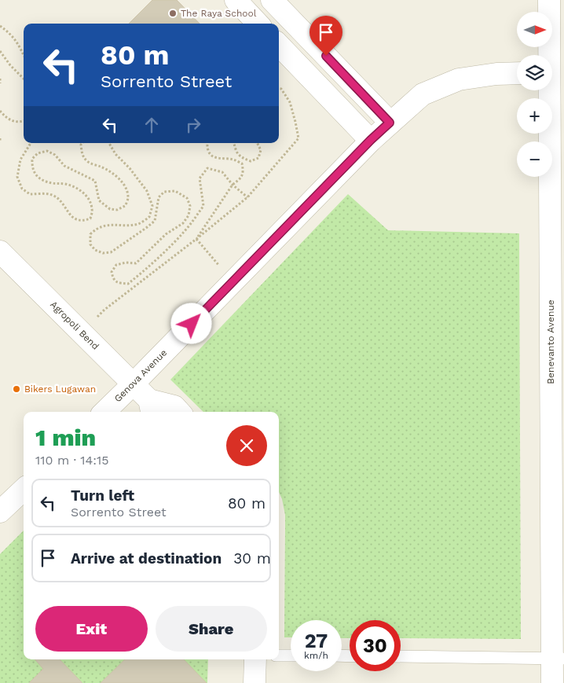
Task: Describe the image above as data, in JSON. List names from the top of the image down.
{
  "streets": {
    "street": ["Agropoli Bend", "Benevanto Avenue", "Genova Avenue"]
  },
  "crossings": [
    ["Agropoli Bend", "Genova Avenue"]
  ],
  "places": ["The Raya School", "Bikers Lugawan"],
  "north": "right",
  "page": {
    "map_buttons": ["+", "−"],
    "turn": ["80 m", "Sorrento Street"],
    "heading": ["1 min", "110 m · 14:15"],
    "list": [
      {
        "name": "Turn left",
        "note": "Sorrento Street",
        "value": "80 m"
      },
      {
        "name": "Arrive at destination",
        "value": "30 m"
      }
    ],
    "buttons": ["Exit", "Share"],
    "speed": "27 km/h",
    "limit": "30"
  }
}
